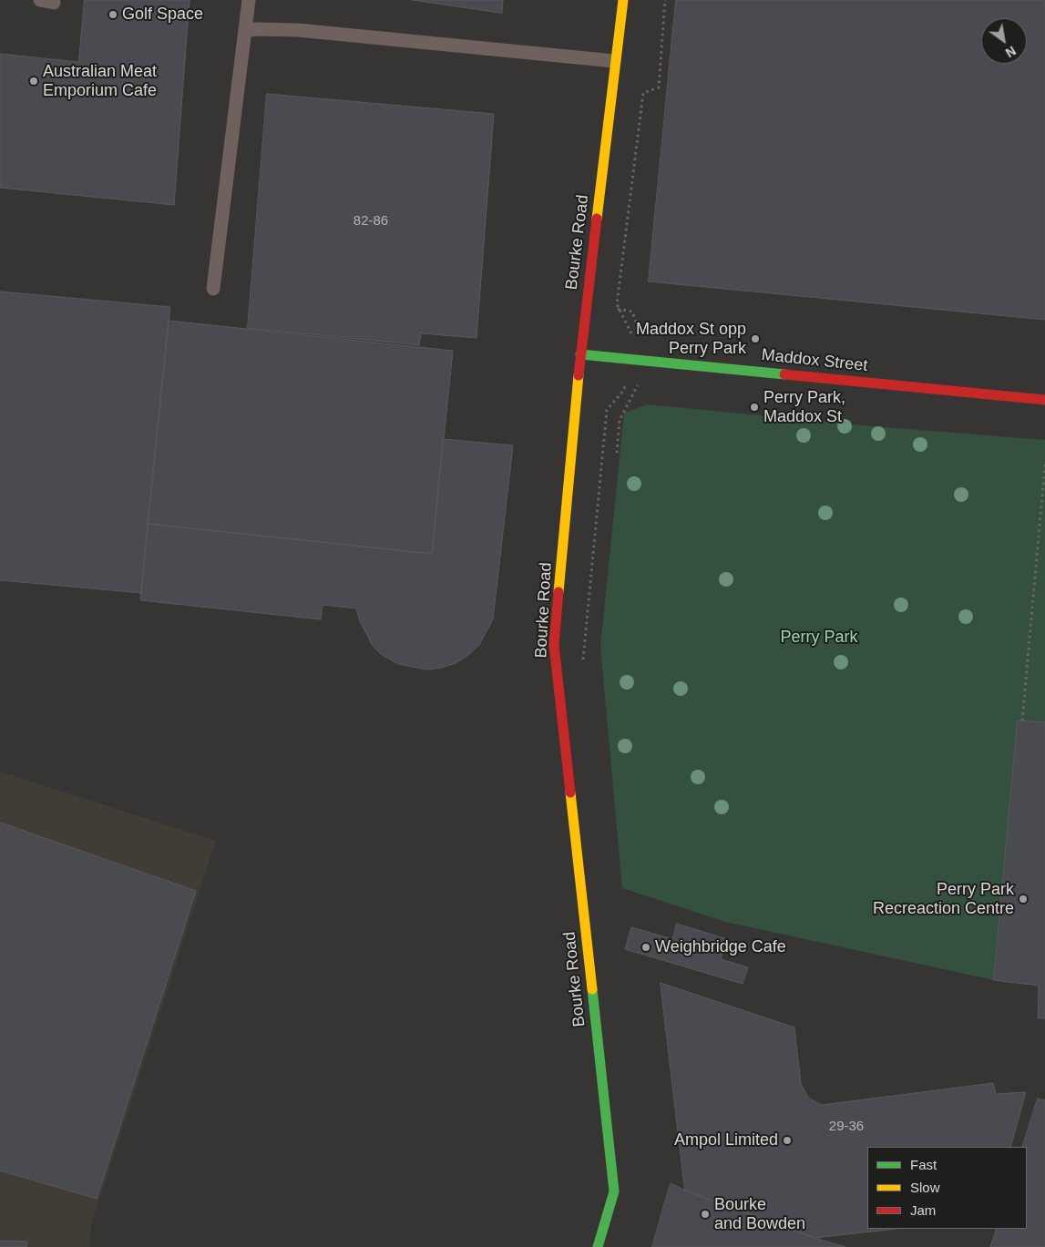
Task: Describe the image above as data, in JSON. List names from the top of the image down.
{
  "streets": {
    "street": ["Bourke Road", "Maddox Street"]
  },
  "crossings": [
    ["Bourke Road", "Maddox Street"]
  ],
  "parks": ["Perry Park"],
  "places": [
    "Golf Space",
    "Australian Meat Emporium Cafe",
    "Maddox St opp Perry Park",
    "Perry Park, Maddox St",
    "Perry Park Recreaction Centre",
    "Weighbridge Cafe",
    "Ampol Limited",
    "Bourke and Bowden"
  ],
  "house_numbers": ["82-86", "29-36"],
  "legend": ["Fast", "Slow", "Jam"],
  "north": "bottom right"
}
